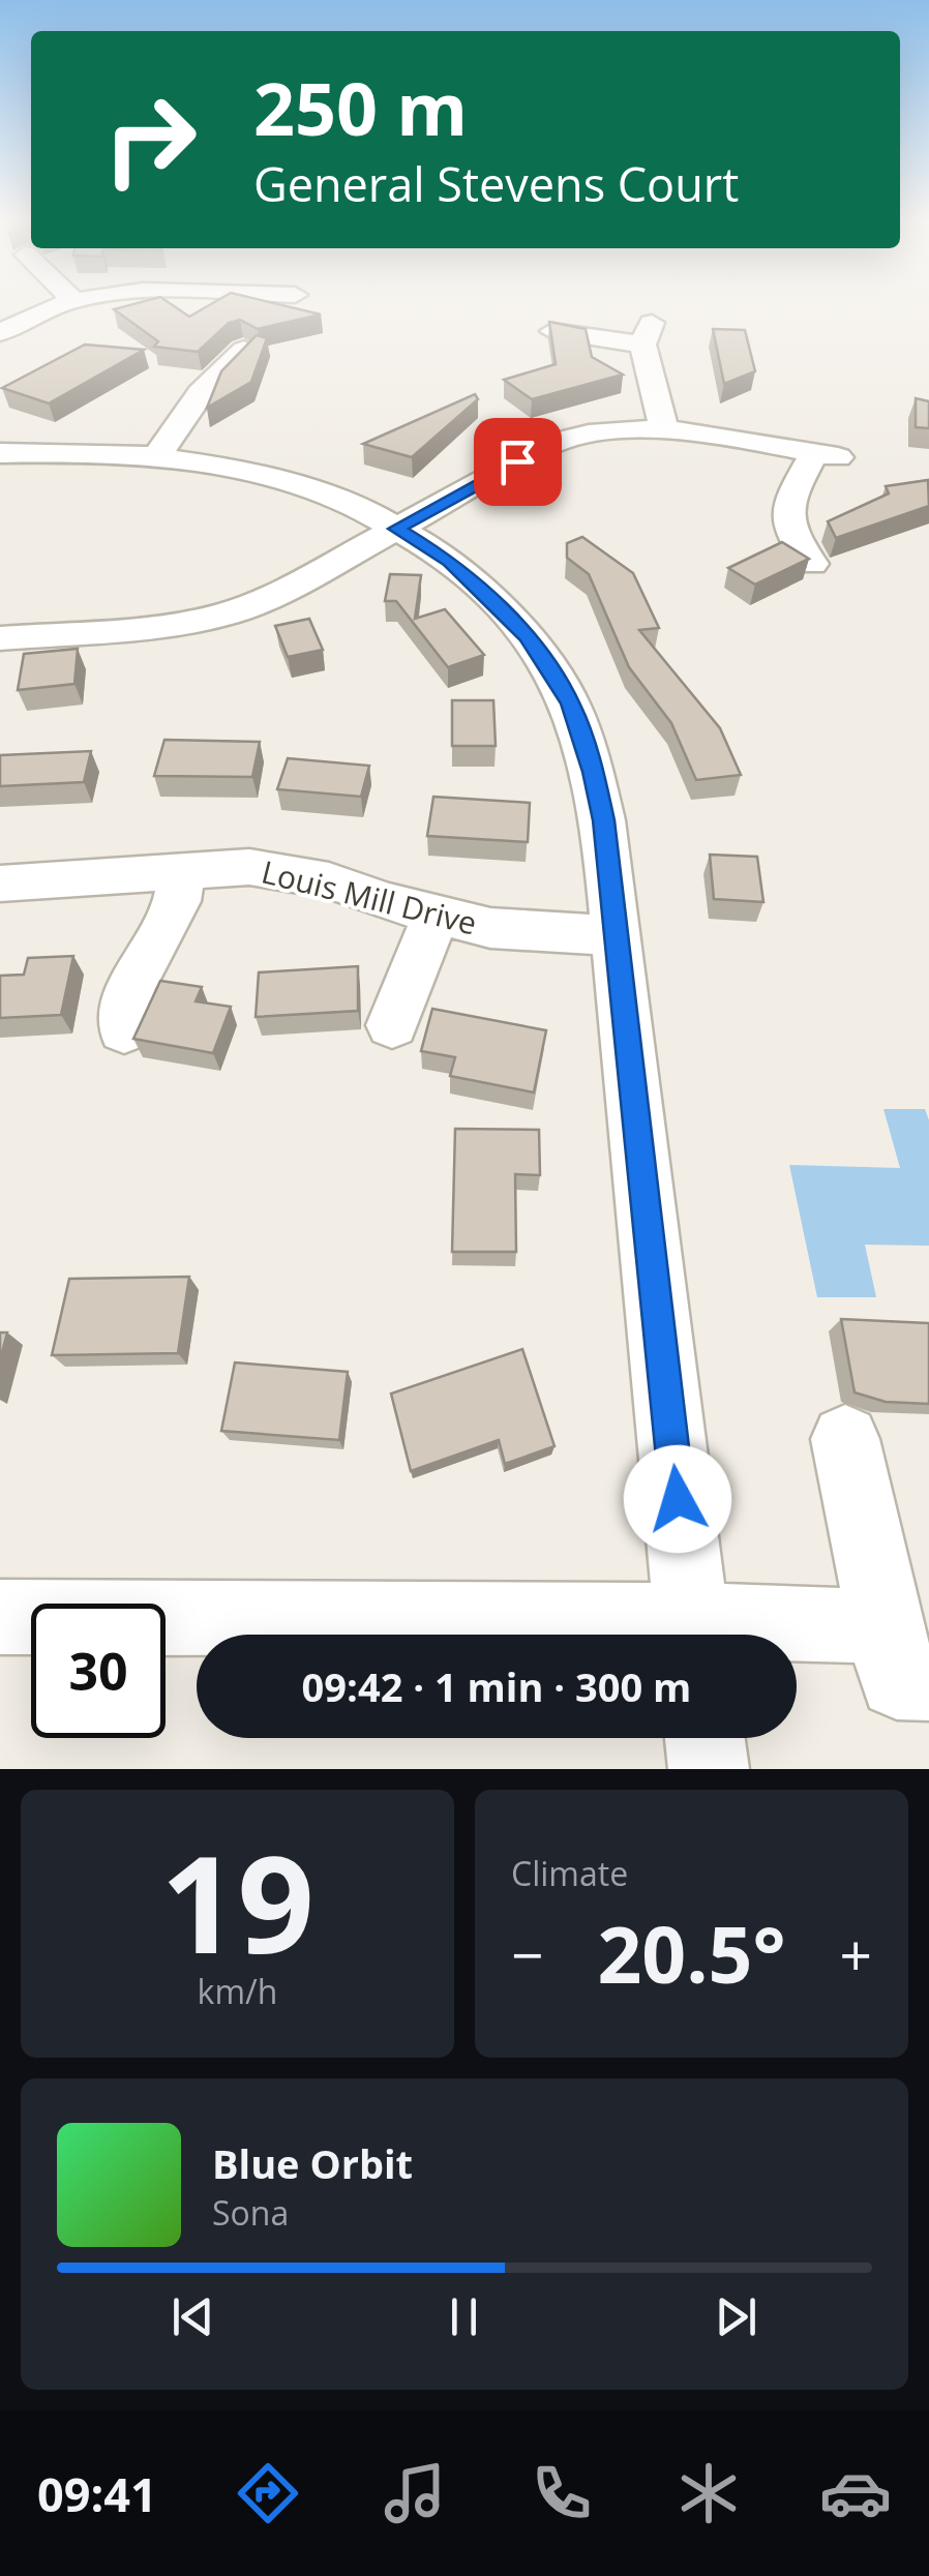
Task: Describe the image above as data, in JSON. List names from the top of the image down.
{
  "streets": {
    "street": ["Louis Mill Drive"]
  },
  "page": {
    "turn": ["250 m", "General Stevens Court"],
    "limit": "30",
    "trip": "09:42 · 1 min · 300 m",
    "tile": [
      ["19", "km/h"],
      "Climate"
    ],
    "heat": ["−", "20.5°", "+"],
    "song": ["Blue Orbit", "Sona"],
    "tabs": "09:41"
  }
}
